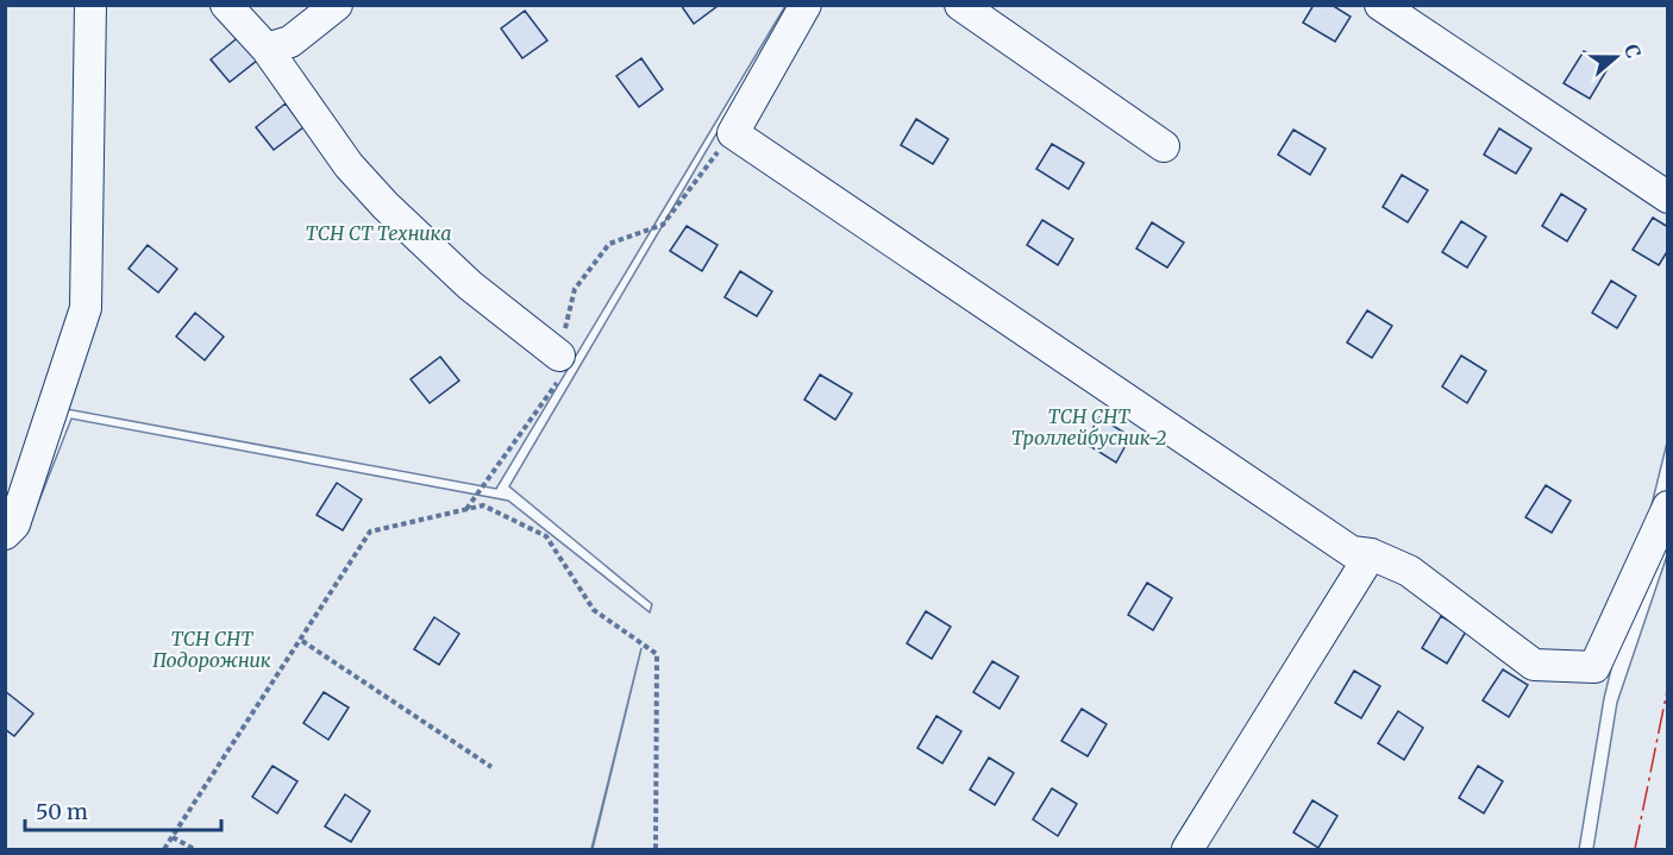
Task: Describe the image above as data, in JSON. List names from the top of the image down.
{
  "parks": ["ТСН СТ Техника", "ТСН СНТ Троллейбусник-2", "ТСН СНТ Подорожник"],
  "scale_bar": "50 m",
  "north": "right"
}
